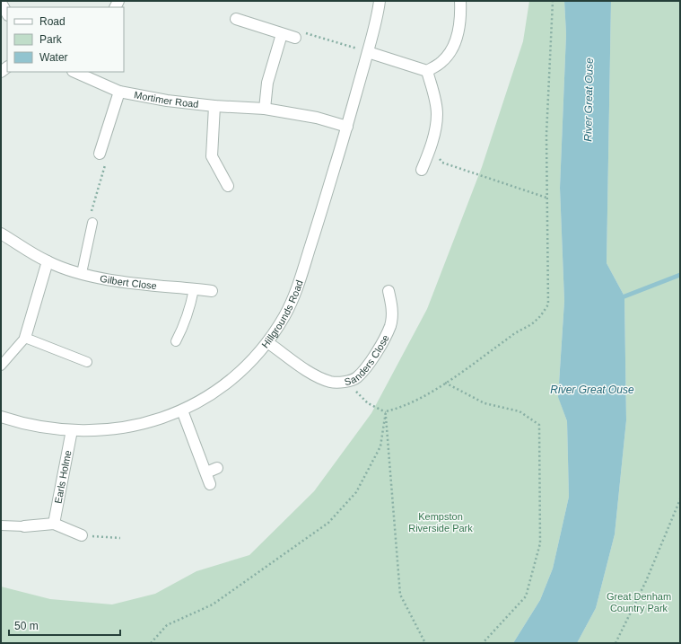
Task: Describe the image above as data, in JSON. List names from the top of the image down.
{
  "streets": {
    "street": [
      "Mortimer Road",
      "Gilbert Close",
      "Hillgrounds Road",
      "Sanders Close",
      "Earls Holme"
    ]
  },
  "crossings": [
    ["Mortimer Road", "Hillgrounds Road"],
    ["Hillgrounds Road", "Sanders Close"],
    ["Hillgrounds Road", "Earls Holme"]
  ],
  "water": ["River Great Ouse"],
  "parks": ["Kempston Riverside Park", "Great Denham Country Park"],
  "legend": ["Road", "Park", "Water"],
  "scale_bar": "50 m"
}
